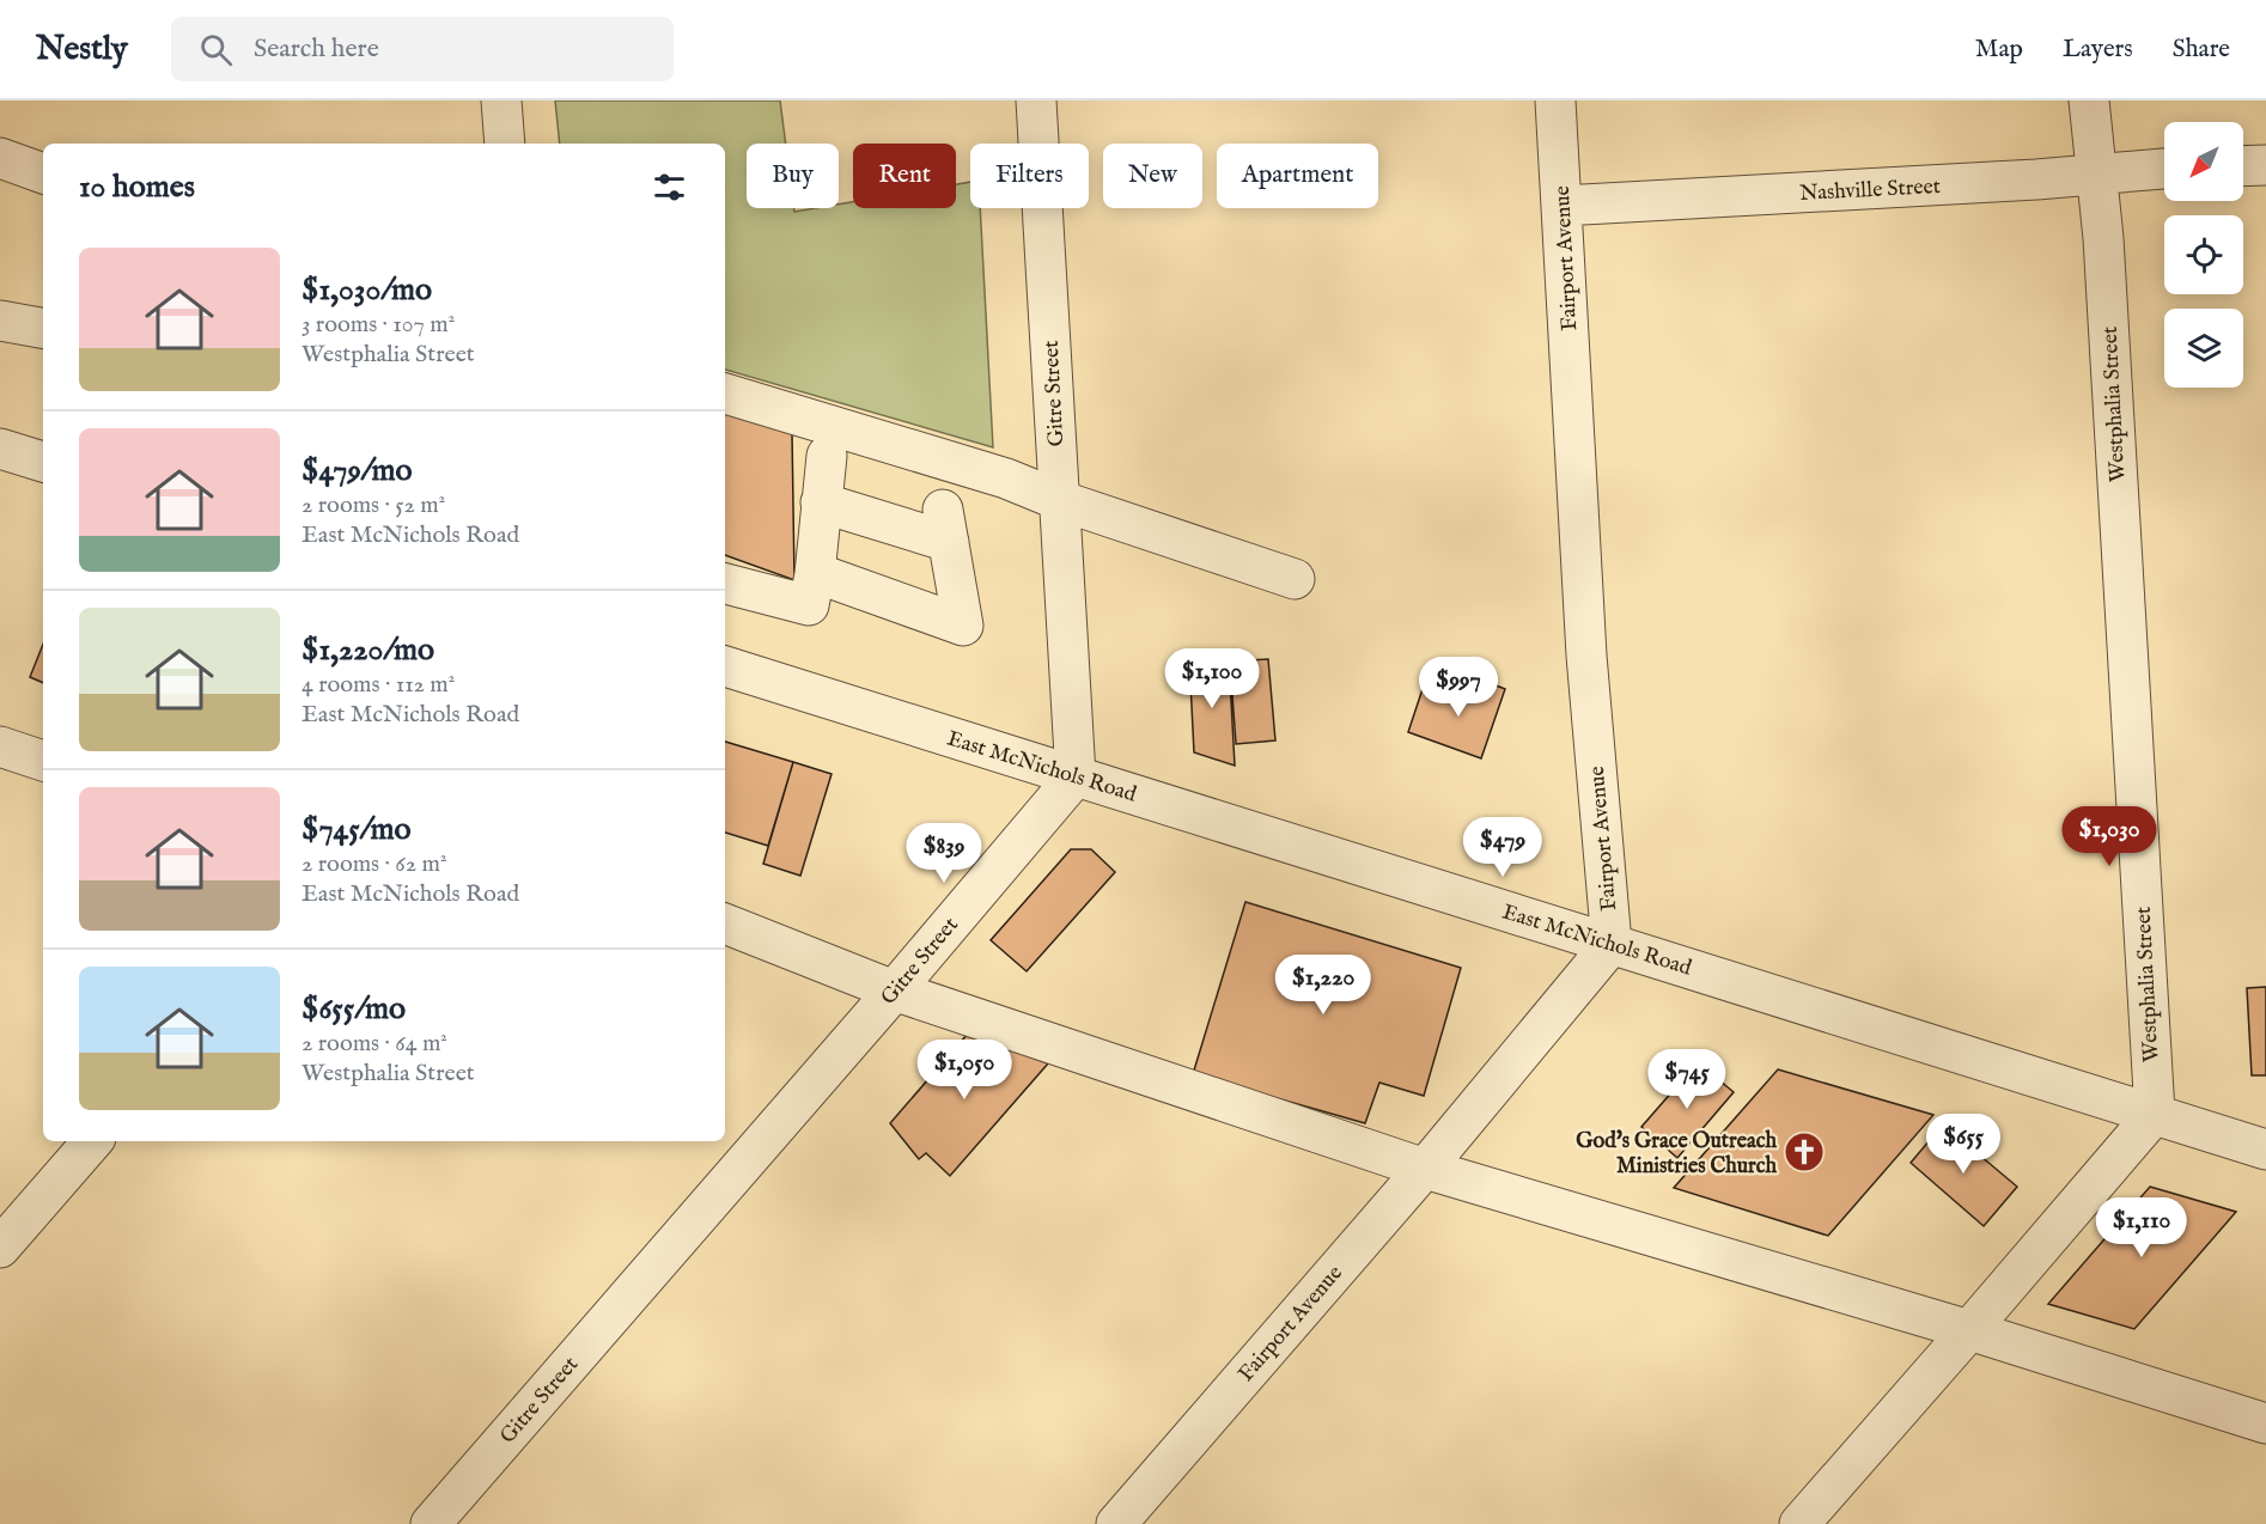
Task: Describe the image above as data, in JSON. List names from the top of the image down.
{
  "streets": {
    "street": [
      "Nashville Street",
      "Fairport Avenue",
      "Gitre Street",
      "Westphalia Street",
      "East McNichols Road"
    ]
  },
  "crossings": [
    ["Nashville Street", "Fairport Avenue"],
    ["Nashville Street", "Westphalia Street"],
    ["Fairport Avenue", "East McNichols Road"],
    ["Gitre Street", "East McNichols Road"],
    ["Westphalia Street", "East McNichols Road"]
  ],
  "places": {
    "church": ["God's Grace Outreach Ministries Church"]
  },
  "north": "bottom left",
  "page": {
    "header": "Nestly",
    "search": "Search here",
    "nav": ["Map", "Layers", "Share"],
    "chip": [
      "Buy",
      "Rent",
      "Filters",
      "New",
      "Apartment"
    ],
    "heading": "10 homes",
    "list": [
      {
        "name": "$1,030/mo",
        "note": "3 rooms · 107 m² · Westphalia Street"
      },
      {
        "name": "$479/mo",
        "note": "2 rooms · 52 m² · East McNichols Road"
      },
      {
        "name": "$1,220/mo",
        "note": "4 rooms · 112 m² · East McNichols Road"
      },
      {
        "name": "$745/mo",
        "note": "2 rooms · 62 m² · East McNichols Road"
      },
      {
        "name": "$655/mo",
        "note": "2 rooms · 64 m² · Westphalia Street"
      }
    ],
    "price": [
      "$1,100",
      "$997",
      "$1,030",
      "$479",
      "$839",
      "$1,220",
      "$1,050",
      "$745",
      "$655",
      "$1,110"
    ]
  }
}
